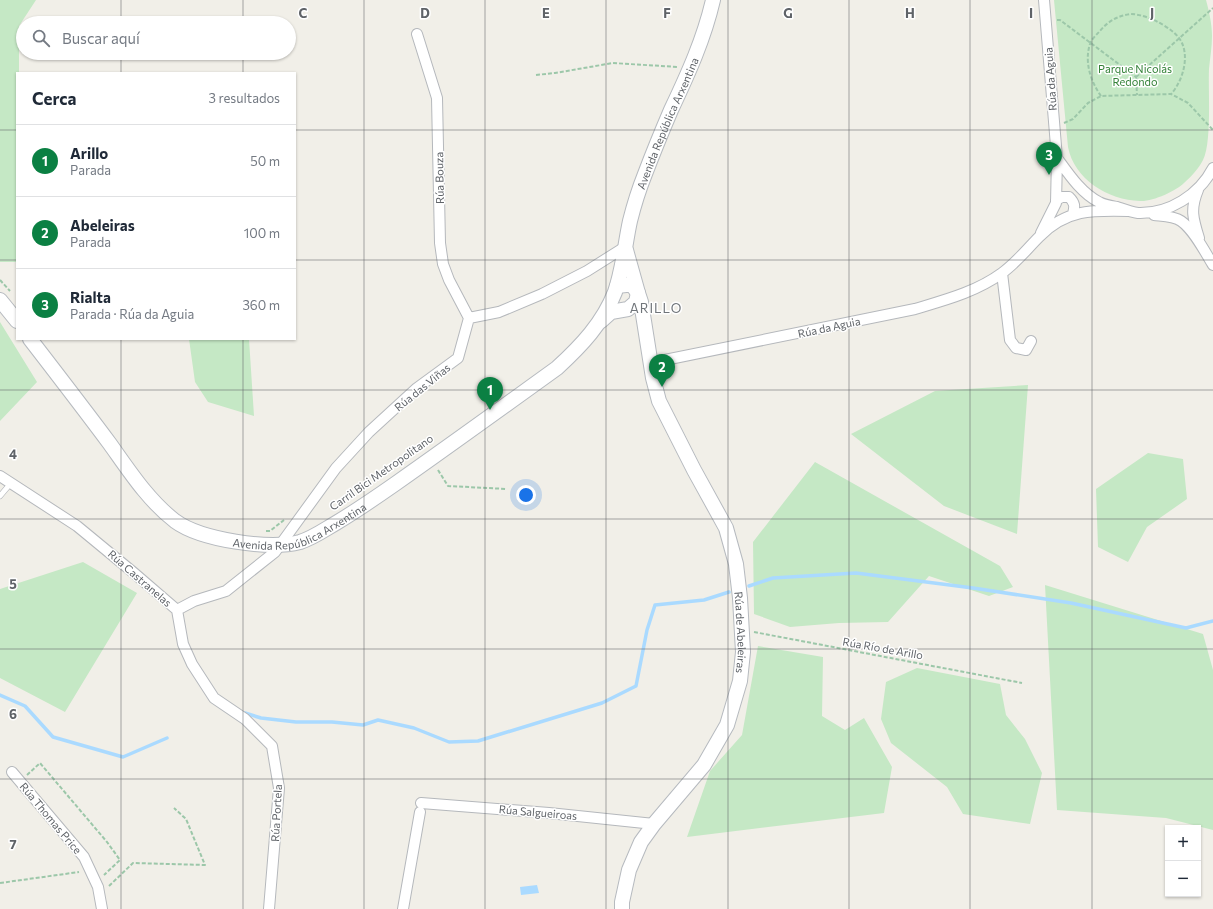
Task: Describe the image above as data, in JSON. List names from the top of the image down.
{
  "streets": {
    "main road": ["Avenida República Arxentina", "Rúa de Abeleiras"],
    "street": [
      "Rúa da Aguia",
      "Rúa Bouza",
      "Rúa das Viñas",
      "Rúa Castranelas",
      "Rúa Salgueiroas",
      "Rúa Portela",
      "Rúa Thomas Price"
    ],
    "path": ["Rúa Río de Arillo"]
  },
  "crossings": [
    ["Rúa da Aguia", "Rúa de Abeleiras"],
    ["Avenida República Arxentina", "Rúa das Viñas"],
    ["Avenida República Arxentina", "Rúa Castranelas"],
    ["Avenida República Arxentina", "Rúa de Abeleiras"],
    ["Rúa Bouza", "Rúa das Viñas"],
    ["Rúa das Viñas", "Rúa Castranelas"],
    ["Rúa Castranelas", "Rúa Portela"],
    ["Rúa de Abeleiras", "Rúa Río de Arillo"],
    ["Rúa de Abeleiras", "Rúa Salgueiroas"]
  ],
  "districts": ["ARILLO"],
  "parks": ["Parque Nicolás Redondo"],
  "page": {
    "search": "Buscar aquí",
    "heading": ["Cerca", "3 resultados"],
    "list": [
      {
        "mark": "1",
        "name": "Arillo",
        "note": "Parada",
        "value": "50 m"
      },
      {
        "mark": "2",
        "name": "Abeleiras",
        "note": "Parada",
        "value": "100 m"
      },
      {
        "mark": "3",
        "name": "Rialta",
        "note": "Parada · Rúa da Aguia",
        "value": "360 m"
      }
    ],
    "pins": ["3", "2", "1"],
    "map_buttons": ["+", "−"]
  },
  "grid": {
    "columns": [
      "C",
      "D",
      "E",
      "F",
      "G",
      "H",
      "I",
      "J"
    ],
    "rows": [
      "4",
      "5",
      "6",
      "7"
    ]
  }
}
